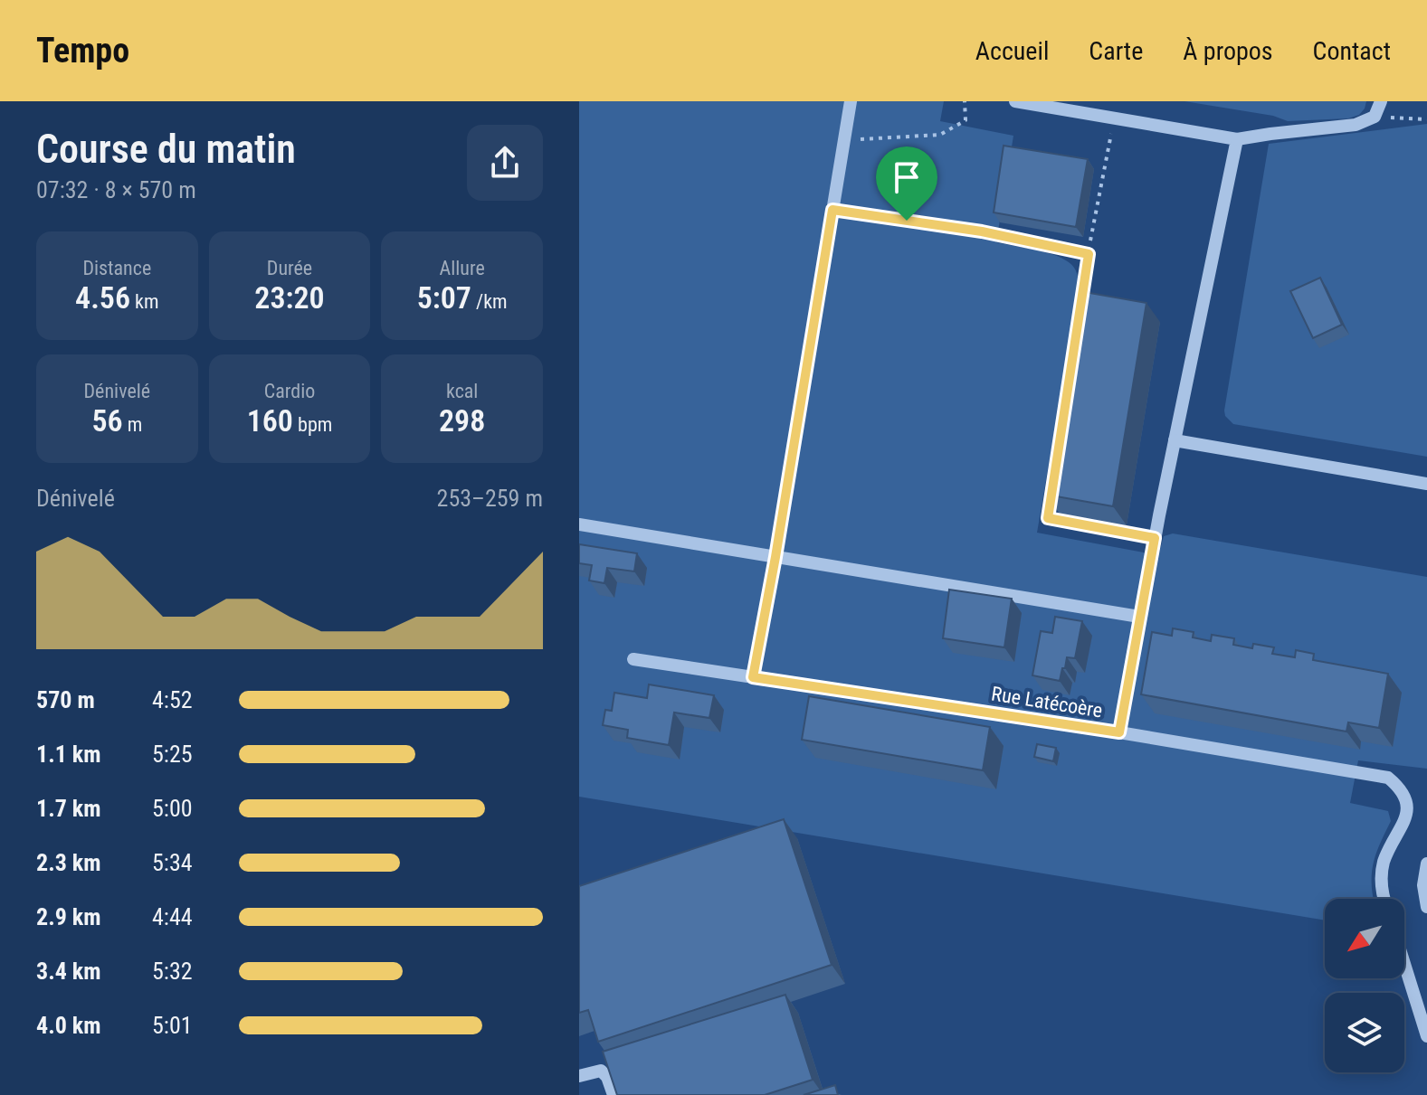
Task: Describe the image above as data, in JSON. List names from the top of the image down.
{
  "streets": {
    "street": ["Rue Latécoère"]
  },
  "north": "bottom left",
  "page": {
    "header": "Tempo",
    "nav": [
      "Accueil",
      "Carte",
      "À propos",
      "Contact"
    ],
    "heading": ["Course du matin", "07:32 · 8 × 570 m"],
    "stats": [
      ["Distance", "4.56 km"],
      ["Durée", "23:20"],
      ["Allure", "5:07 /km"],
      ["Dénivelé", "56 m"],
      ["Cardio", "160 bpm"],
      ["kcal", "298"]
    ],
    "chart": ["Dénivelé", "253–259 m"],
    "list": [
      {
        "name": "570 m",
        "note": "4:52"
      },
      {
        "name": "1.1 km",
        "note": "5:25"
      },
      {
        "name": "1.7 km",
        "note": "5:00"
      },
      {
        "name": "2.3 km",
        "note": "5:34"
      },
      {
        "name": "2.9 km",
        "note": "4:44"
      },
      {
        "name": "3.4 km",
        "note": "5:32"
      },
      {
        "name": "4.0 km",
        "note": "5:01"
      }
    ]
  }
}
